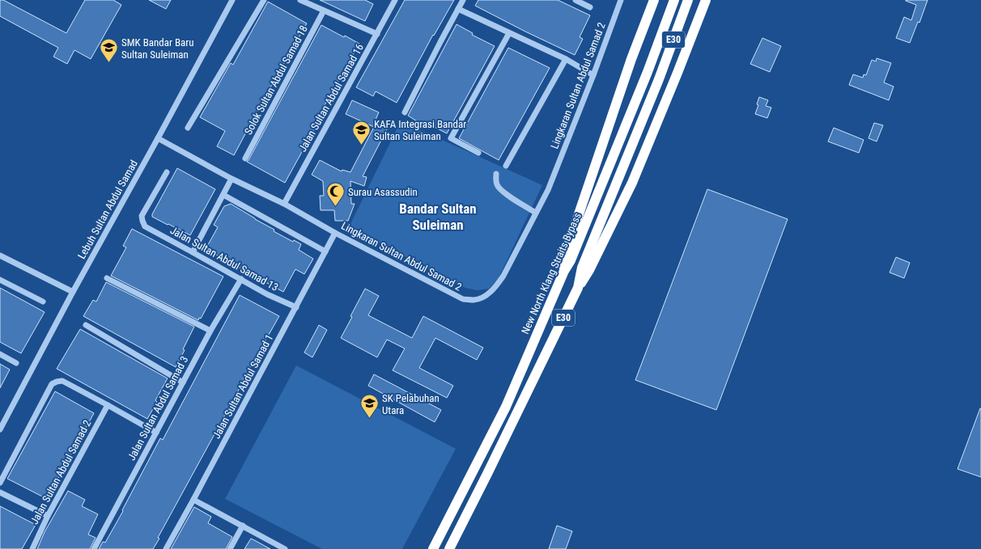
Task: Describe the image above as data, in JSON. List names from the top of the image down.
{
  "streets": {
    "highway": ["E30", "New North Klang Straits Bypass"],
    "street": [
      "Solok Sultan Abdul Samad 18",
      "Lingkaran Sultan Abdul Samad 2",
      "Jalan Sultan Abdul Samad 16",
      "Lebuh Sultan Abdul Samad",
      "Jalan Sultan Abdul Samad 13",
      "Jalan Sultan Abdul Samad 1",
      "Jalan Sultan Abdul Samad 3",
      "Jalan Sultan Abdul Samad 2"
    ]
  },
  "crossings": [
    ["Lingkaran Sultan Abdul Samad 2", "Jalan Sultan Abdul Samad 16"],
    ["Lingkaran Sultan Abdul Samad 2", "Lebuh Sultan Abdul Samad"],
    ["Lingkaran Sultan Abdul Samad 2", "Jalan Sultan Abdul Samad 1"],
    ["Jalan Sultan Abdul Samad 13", "Jalan Sultan Abdul Samad 1"],
    ["Jalan Sultan Abdul Samad 13", "Jalan Sultan Abdul Samad 3"]
  ],
  "districts": ["Bandar Sultan Suleiman"],
  "places": {
    "school or university": ["SMK Bandar Baru Sultan Suleiman", "KAFA Integrasi Bandar Sultan Suleiman", "SK Pelabuhan Utara"],
    "mosque": ["Surau Asassudin"]
  }
}
